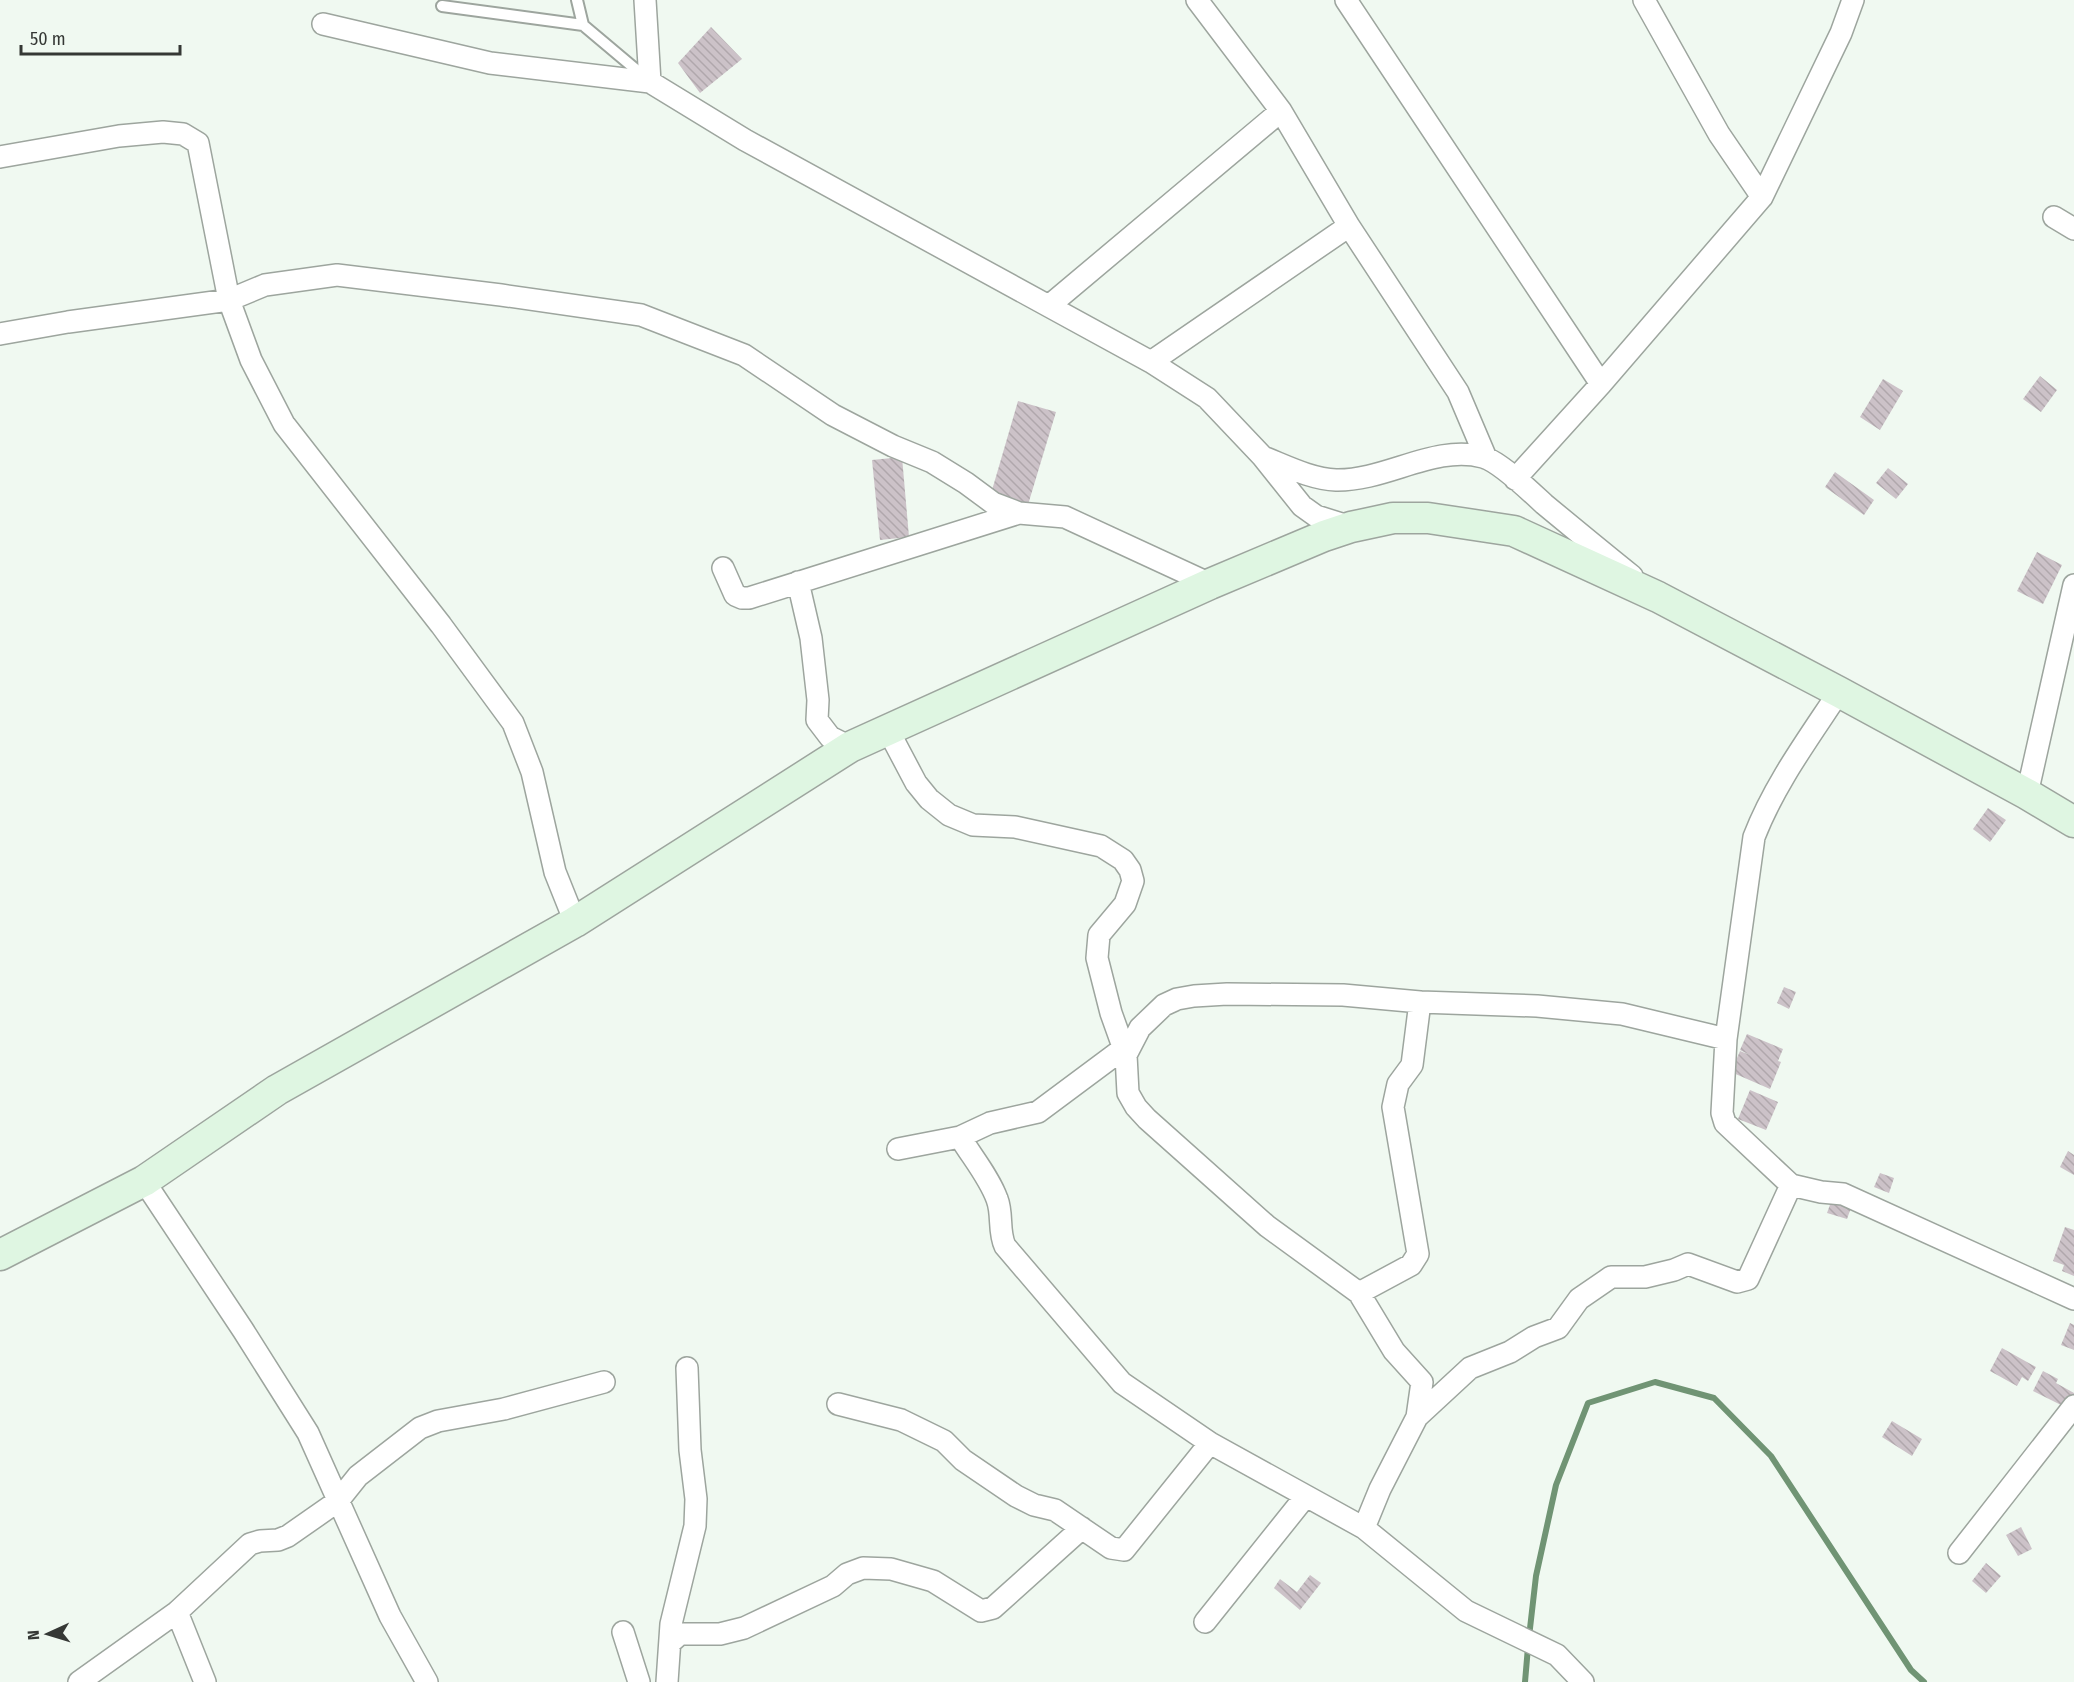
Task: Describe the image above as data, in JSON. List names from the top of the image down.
{
  "scale_bar": "50 m",
  "north": "left"
}
